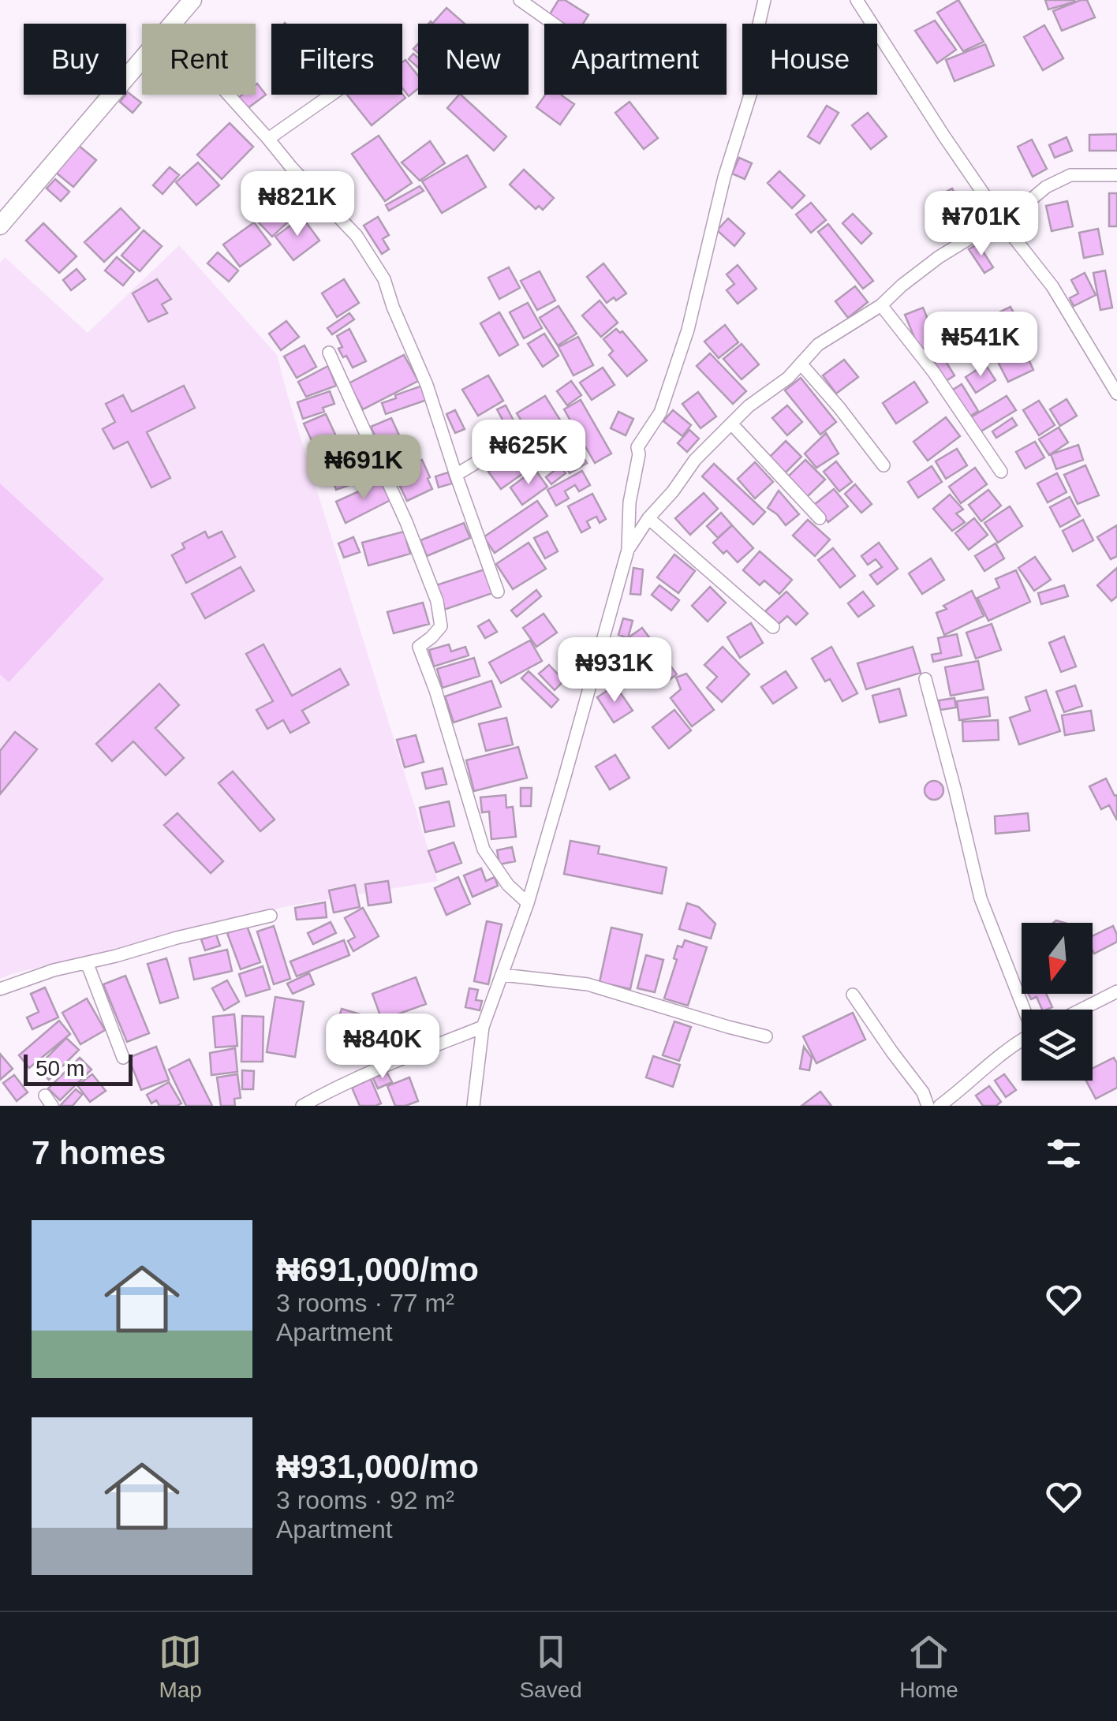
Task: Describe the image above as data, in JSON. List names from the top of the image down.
{
  "scale_bar": "50 m",
  "north": "bottom",
  "page": {
    "chip": [
      "Buy",
      "Rent",
      "Filters",
      "New",
      "Apartment",
      "House"
    ],
    "price": [
      "₦821K",
      "₦701K",
      "₦541K",
      "₦625K",
      "₦691K",
      "₦931K",
      "₦840K"
    ],
    "scale": "50 m",
    "heading": "7 homes",
    "list": [
      {
        "name": "₦691,000/mo",
        "note": "3 rooms · 77 m² · Apartment"
      },
      {
        "name": "₦931,000/mo",
        "note": "3 rooms · 92 m² · Apartment"
      }
    ],
    "tabs": ["Map", "Saved", "Home"]
  }
}
